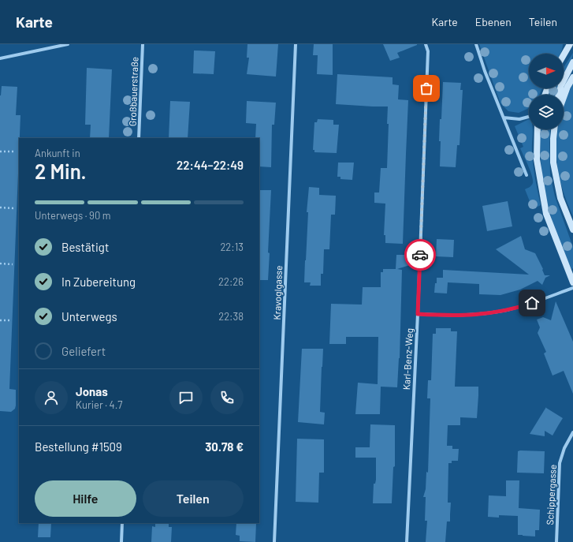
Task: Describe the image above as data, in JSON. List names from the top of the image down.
{
  "streets": {
    "street": [
      "Großbauerstraße",
      "Kravoglgasse",
      "Karl-Benz-Weg",
      "Schippergasse"
    ]
  },
  "north": "right",
  "page": {
    "header": "Karte",
    "nav": ["Karte", "Ebenen", "Teilen"],
    "heading": ["2 Min.", "Ankunft in", "22:44–22:49"],
    "panel": [
      "Jonas",
      "Kurier · 4.7",
      "Bestellung #1509",
      "30.78 €"
    ],
    "bar": "Unterwegs · 90 m",
    "list": [
      ["Bestätigt", "22:13"],
      ["In Zubereitung", "22:26"],
      ["Unterwegs", "22:38"],
      "Geliefert"
    ],
    "buttons": ["Hilfe", "Teilen"]
  }
}
